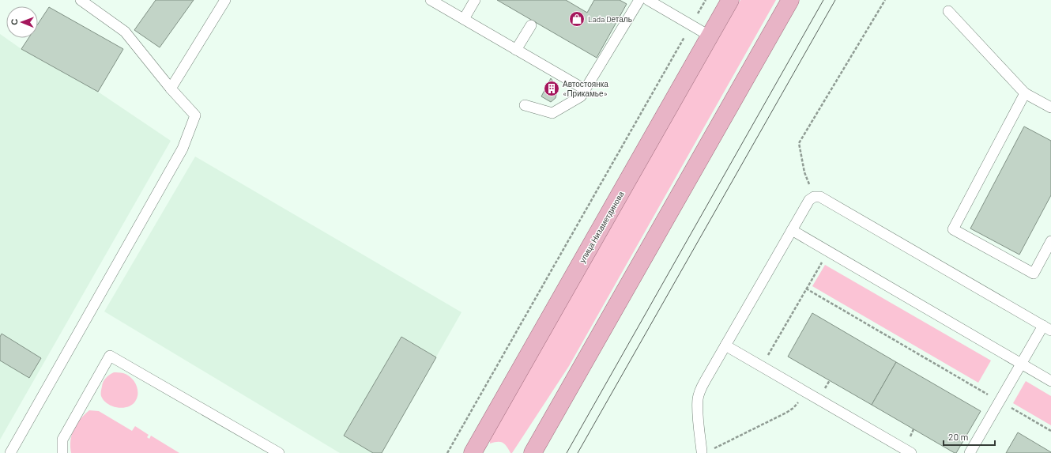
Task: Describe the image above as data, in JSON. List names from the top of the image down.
{
  "streets": {
    "main road": ["улица Низаметдинова"]
  },
  "places": {
    "shop": ["Lada Dеталь"],
    "building": ["Автостоянка «Прикамье»"]
  },
  "scale_bar": "20 m",
  "north": "left"
}
